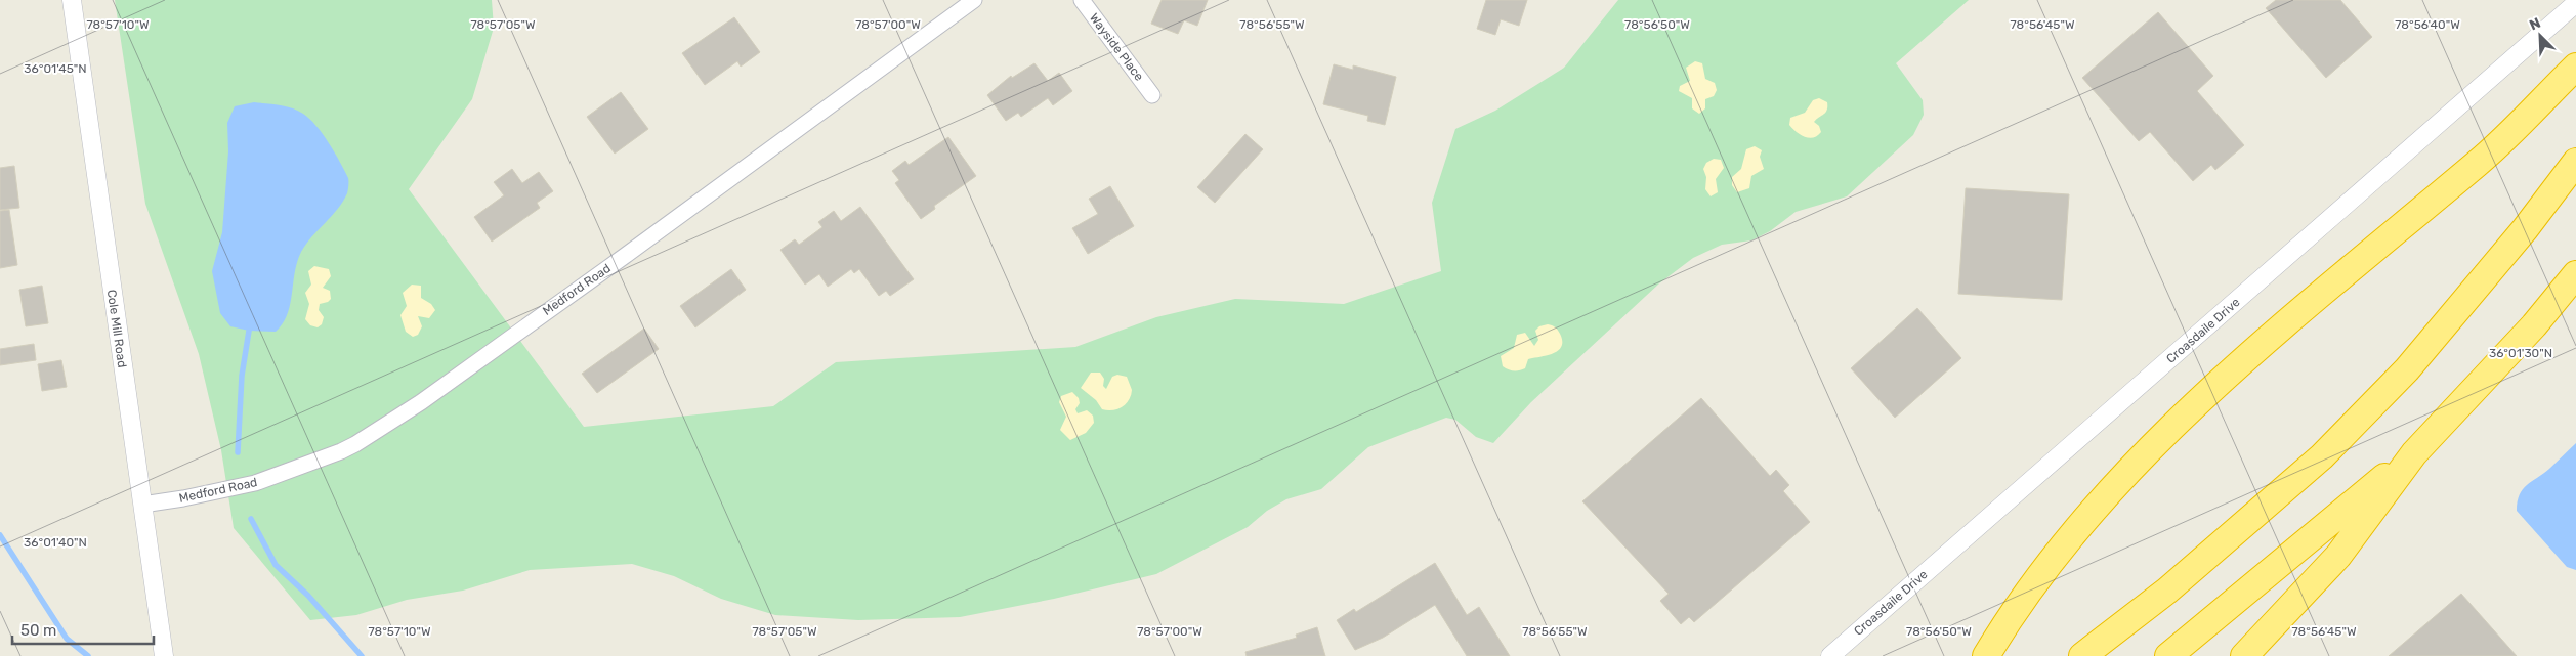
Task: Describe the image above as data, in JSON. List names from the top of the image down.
{
  "streets": {
    "street": [
      "Wayside Place",
      "Medford Road",
      "Cole Mill Road",
      "Croasdaile Drive"
    ]
  },
  "crossings": [
    ["Medford Road", "Cole Mill Road"]
  ],
  "scale_bar": "50 m",
  "north": "top left",
  "coordinates": [
    "78°56'40\"W",
    "78°57'10\"W",
    "78°57'05\"W",
    "78°57'00\"W",
    "78°56'55\"W",
    "78°56'50\"W",
    "78°56'45\"W",
    "36°01'45\"N",
    "36°01'30\"N",
    "36°01'40\"N"
  ]
}
